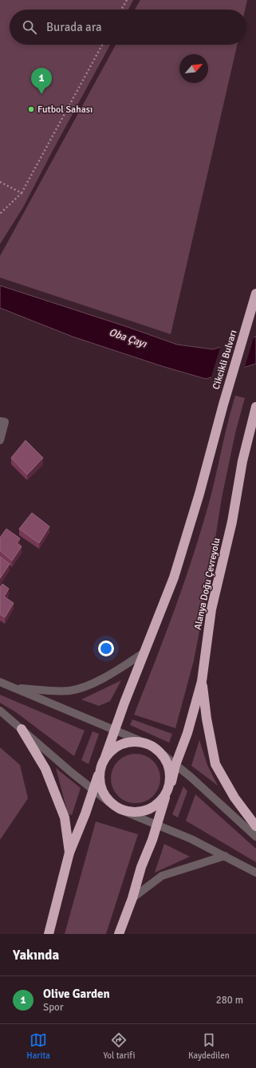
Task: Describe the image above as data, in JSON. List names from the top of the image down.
{
  "streets": {
    "highway": ["Cikcikli Bulvarı", "Alanya Doğu Çevreyolu"]
  },
  "water": ["Oba Çayı"],
  "places": ["Futbol Sahası"],
  "north": "top right",
  "page": {
    "search": "Burada ara",
    "pins": "1",
    "heading": "Yakında",
    "list": [
      {
        "mark": "1",
        "name": "Olive Garden",
        "note": "Spor",
        "value": "280 m"
      }
    ],
    "nav": ["Harita", "Yol tarifi", "Kaydedilen"]
  }
}
